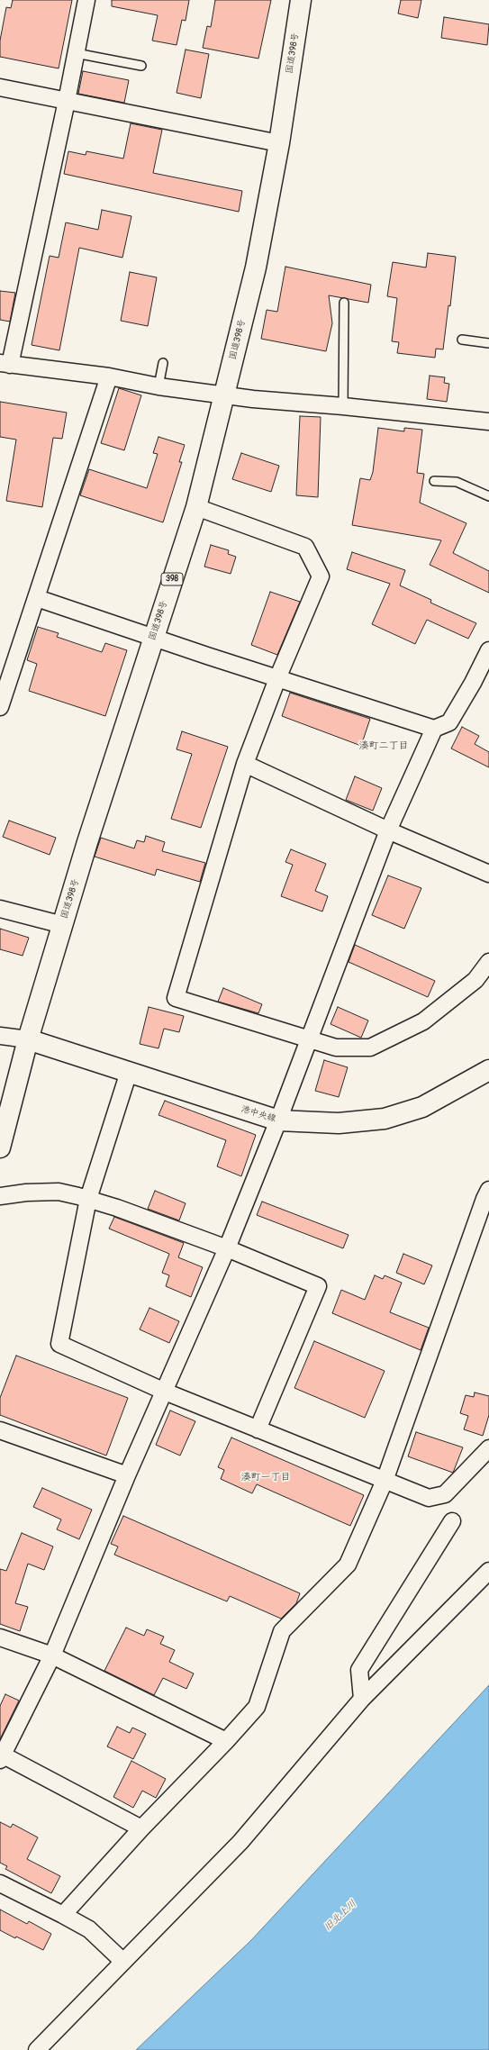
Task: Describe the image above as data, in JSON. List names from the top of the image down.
{
  "streets": {
    "main road": ["国道398号", "398", "港中央線"]
  },
  "crossings": [
    ["国道398号", "港中央線"]
  ],
  "districts": ["湊町二丁目", "湊町一丁目"],
  "water": ["旧北上川"]
}
